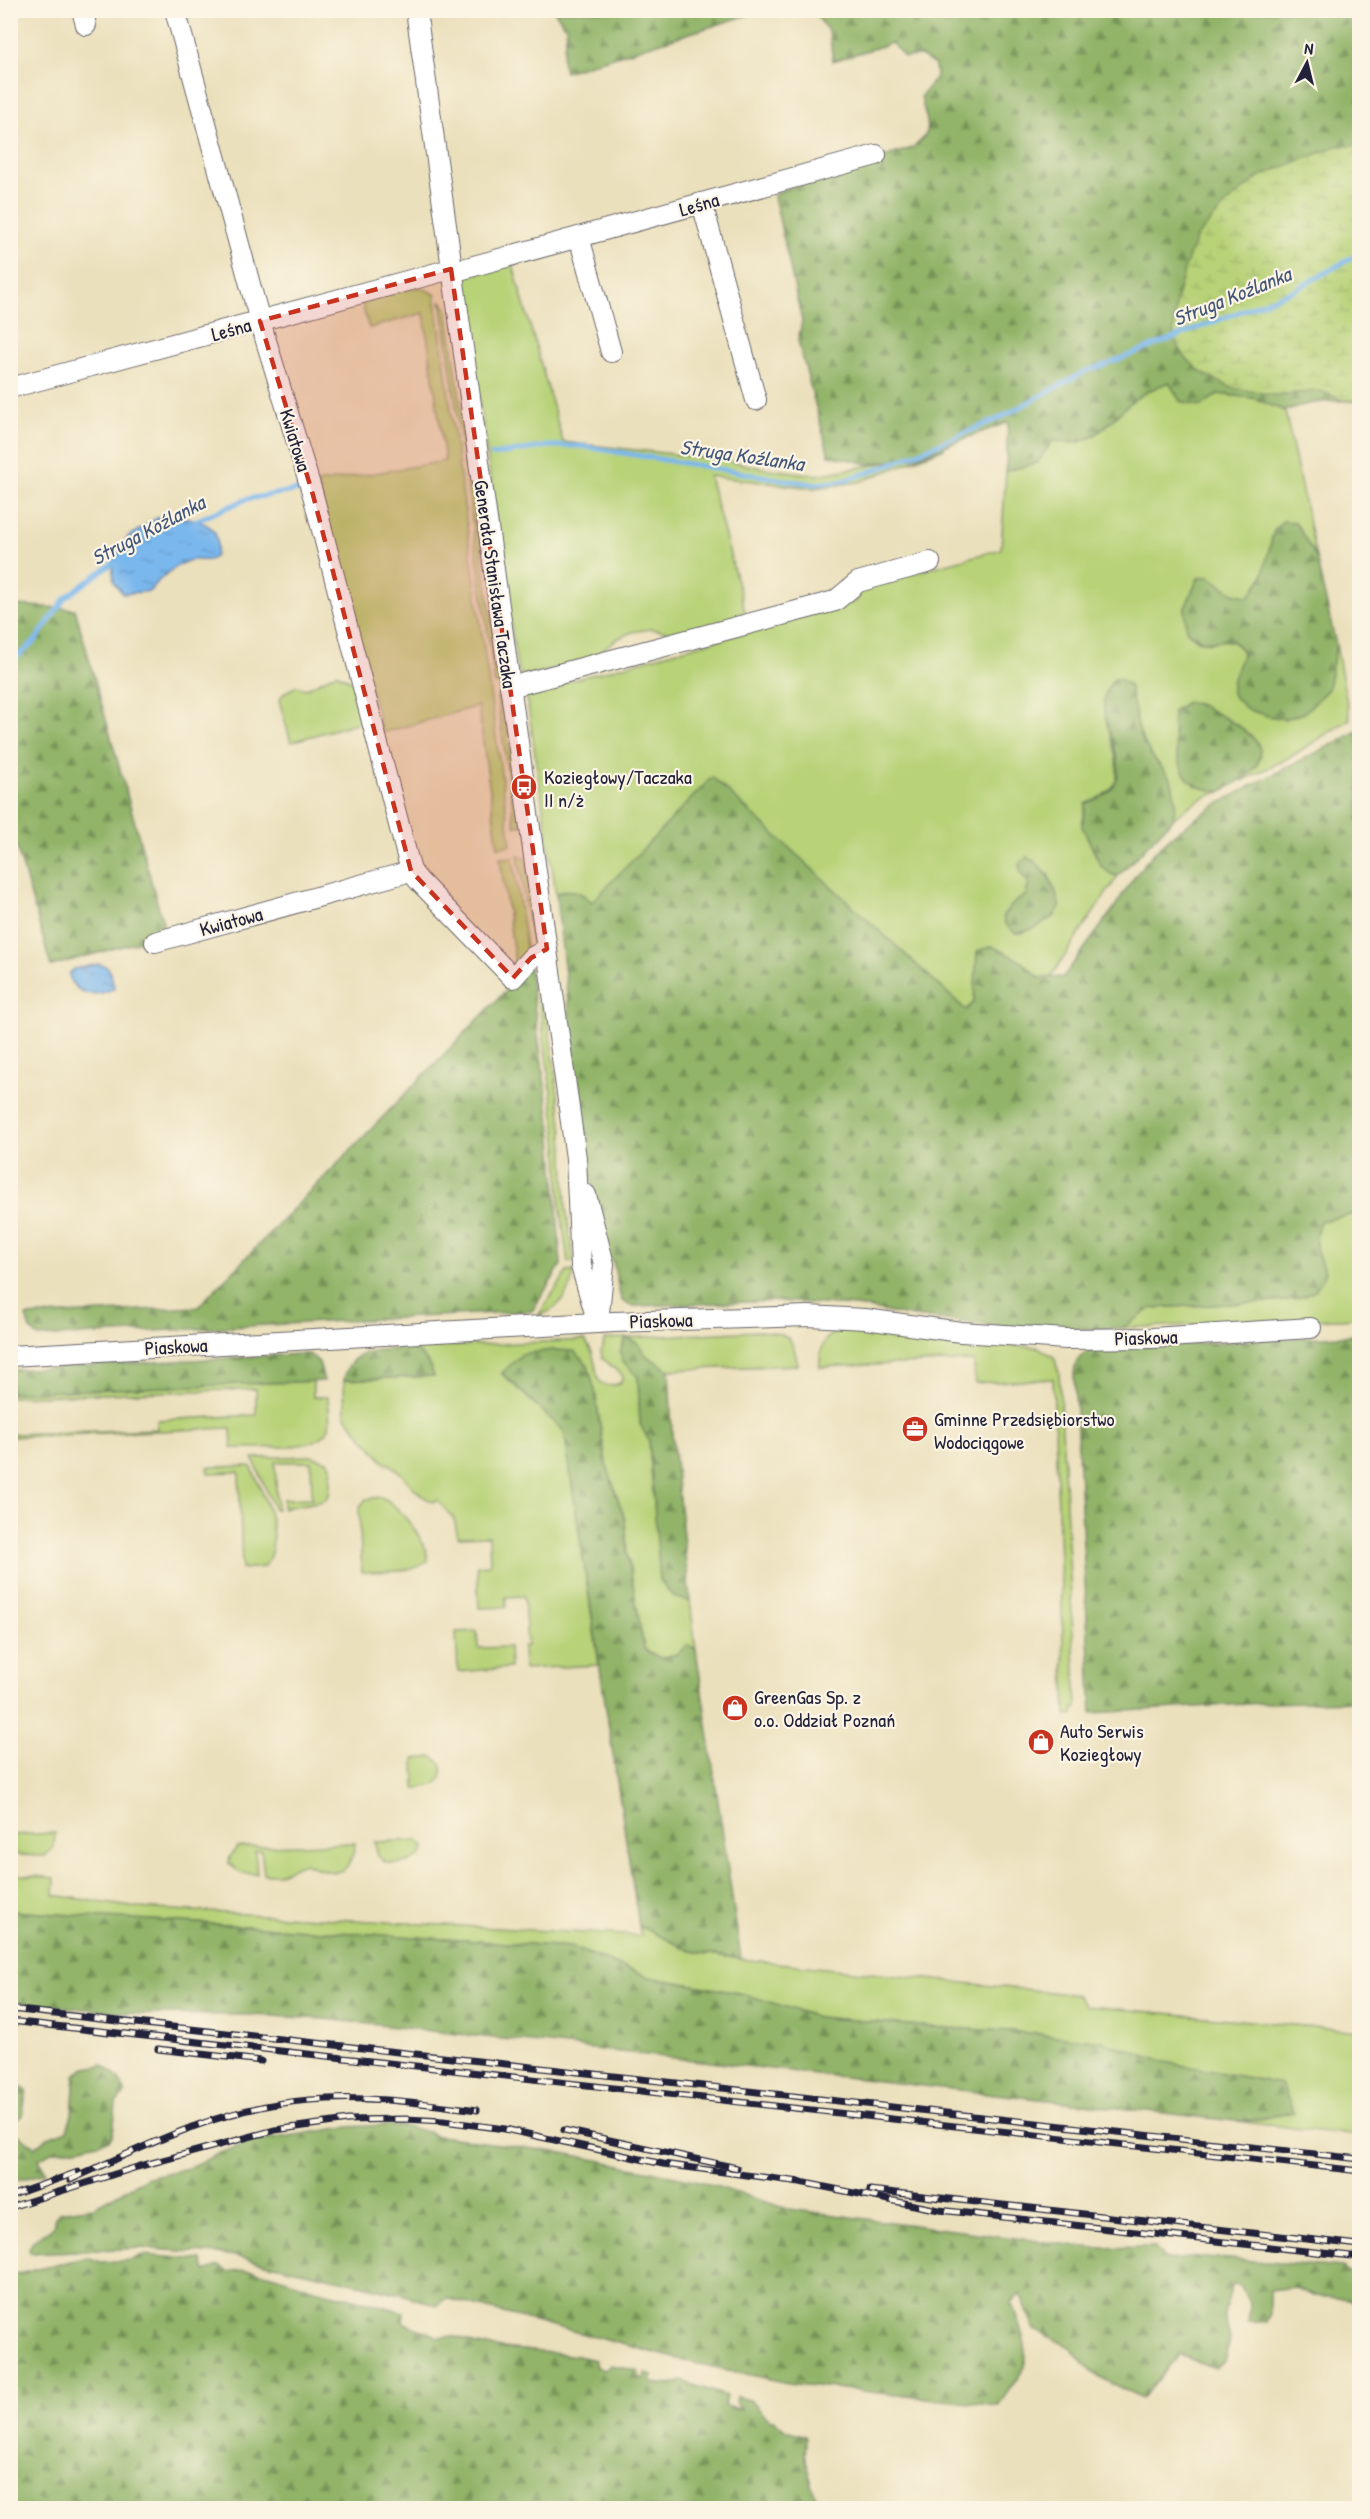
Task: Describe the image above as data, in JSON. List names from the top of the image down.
{
  "streets": {
    "street": [
      "Leśna",
      "Kwiatowa",
      "Generała Stanisława Taczaka",
      "Piaskowa"
    ]
  },
  "crossings": [
    ["Leśna", "Kwiatowa"],
    ["Leśna", "Generała Stanisława Taczaka"],
    ["Kwiatowa", "Generała Stanisława Taczaka"],
    ["Generała Stanisława Taczaka", "Piaskowa"]
  ],
  "water": ["Struga Koźlanka"],
  "places": {
    "bus stop": ["Koziegłowy/Taczaka II n/ż"],
    "office": ["Gminne Przedsiębiorstwo Wodociągowe"],
    "shop": ["GreenGas Sp. z o.o. Oddział Poznań", "Auto Serwis Koziegłowy"]
  },
  "north": "top"
}
